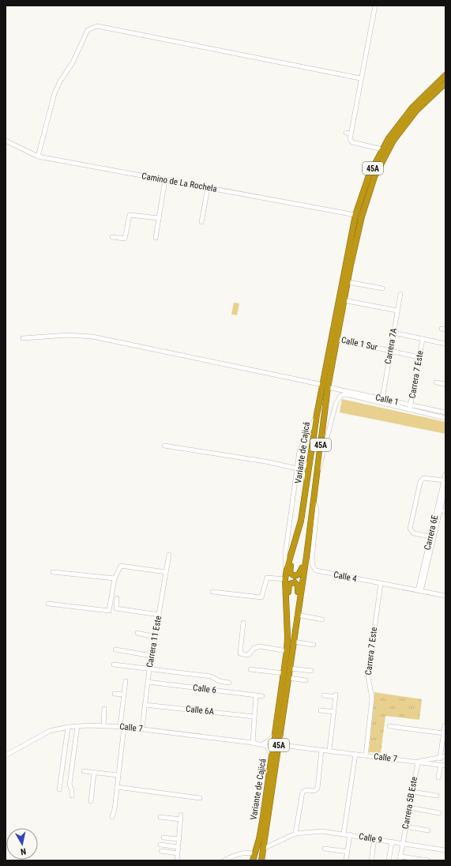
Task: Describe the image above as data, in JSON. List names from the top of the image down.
{
  "streets": {
    "highway": ["45A", "Variante de Cajicá"],
    "street": [
      "Camino de La Rochela",
      "Calle 1 Sur",
      "Carrera 7A",
      "Carrera 7 Este",
      "Calle 1",
      "Carrera 6E",
      "Calle 4",
      "Carrera 11 Este",
      "Calle 6",
      "Calle 6A",
      "Calle 7",
      "Carrera 5B Este",
      "Calle 9"
    ]
  },
  "crossings": [
    ["Camino de La Rochela", "Variante de Cajicá"],
    ["Calle 1 Sur", "Carrera 7A"],
    ["Calle 1 Sur", "Carrera 7 Este"],
    ["Calle 1 Sur", "Variante de Cajicá"],
    ["Carrera 7A", "Calle 1"],
    ["Carrera 7 Este", "Calle 1"],
    ["Carrera 7 Este", "Calle 4"],
    ["Carrera 7 Este", "Calle 7"],
    ["Calle 1", "Variante de Cajicá"],
    ["Variante de Cajicá", "Calle 4"],
    ["Variante de Cajicá", "Calle 9"],
    ["Carrera 6E", "Calle 4"],
    ["Carrera 11 Este", "Calle 6"],
    ["Carrera 11 Este", "Calle 6A"],
    ["Carrera 11 Este", "Calle 7"],
    ["Calle 7", "Carrera 5B Este"],
    ["Carrera 5B Este", "Calle 9"]
  ],
  "north": "bottom"
}
